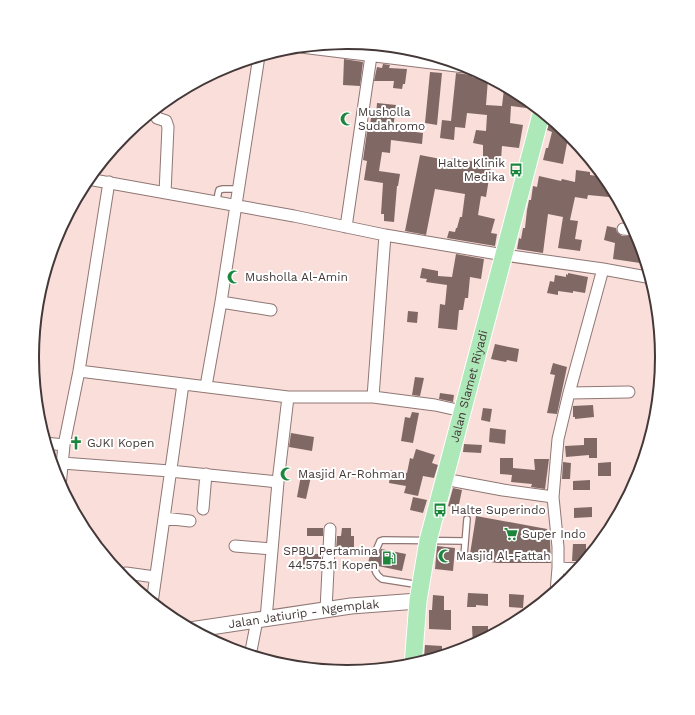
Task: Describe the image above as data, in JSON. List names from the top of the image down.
{
  "streets": {
    "main road": ["Jalan Slamet Riyadi"],
    "street": ["Jalan Jatiurip - Ngemplak"]
  },
  "crossings": [
    ["Jalan Slamet Riyadi", "Jalan Jatiurip - Ngemplak"]
  ],
  "places": {
    "mosque": [
      "Musholla Sudahromo",
      "Musholla Al-Amin",
      "Masjid Ar-Rohman",
      "Masjid Al-Fattah"
    ],
    "bus stop": ["Halte Klinik Medika", "Halte Superindo"],
    "church": ["GJKI Kopen"],
    "supermarket": ["Super Indo"],
    "fuel station": ["SPBU Pertamina 44.575.11 Kopen"]
  }
}
